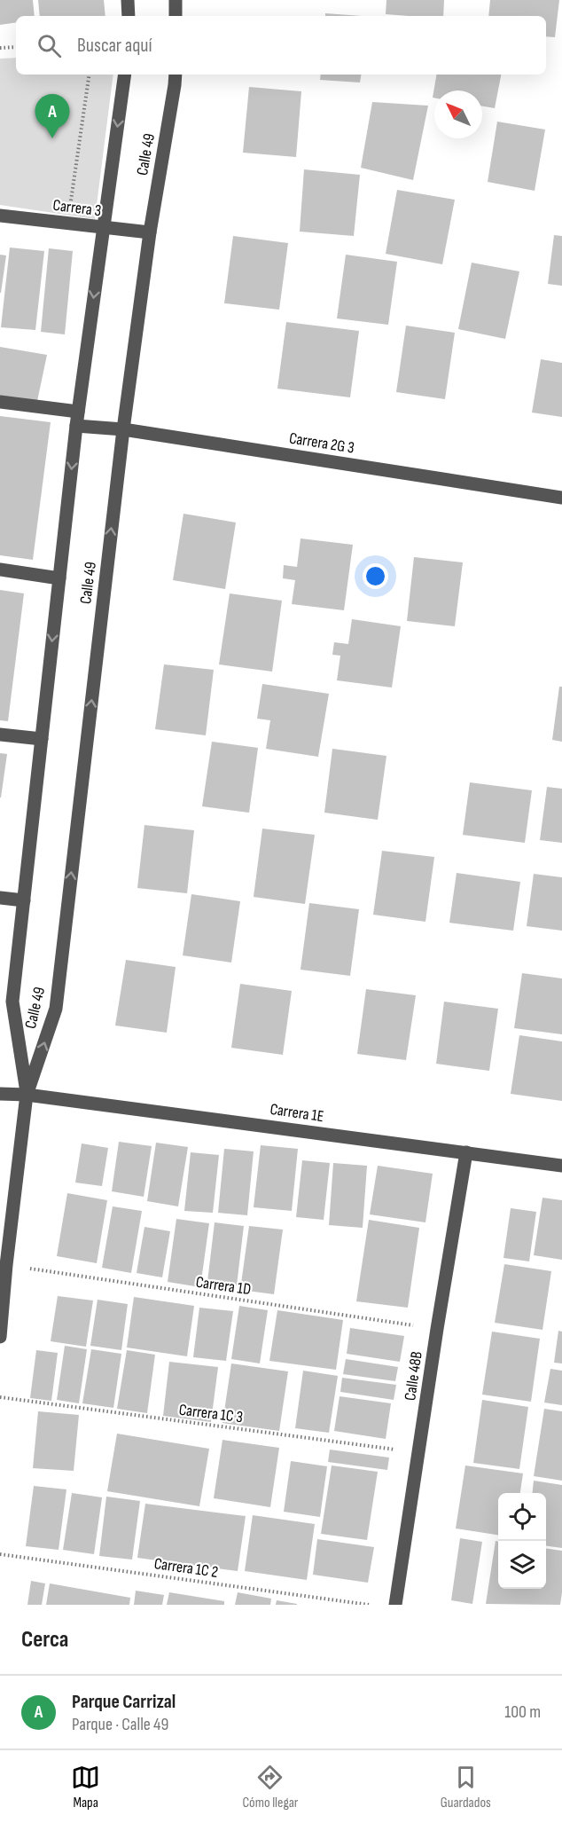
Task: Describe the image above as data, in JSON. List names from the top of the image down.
{
  "streets": {
    "street": [
      "Calle 49",
      "Carrera 3",
      "Carrera 2G 3",
      "Carrera 1E",
      "Calle 48B"
    ],
    "path": ["Carrera 1D", "Carrera 1C 3", "Carrera 1C 2"]
  },
  "crossings": [
    ["Calle 49", "Carrera 3"],
    ["Calle 49", "Carrera 2G 3"],
    ["Calle 49", "Carrera 1E"],
    ["Calle 49", "Carrera 1D"],
    ["Carrera 1E", "Calle 48B"],
    ["Carrera 1D", "Calle 48B"],
    ["Calle 48B", "Carrera 1C 3"]
  ],
  "north": "top left",
  "page": {
    "search": "Buscar aquí",
    "pins": "A",
    "heading": "Cerca",
    "list": [
      {
        "mark": "A",
        "name": "Parque Carrizal",
        "note": "Parque · Calle 49",
        "value": "100 m"
      }
    ],
    "nav": ["Mapa", "Cómo llegar", "Guardados"]
  }
}
